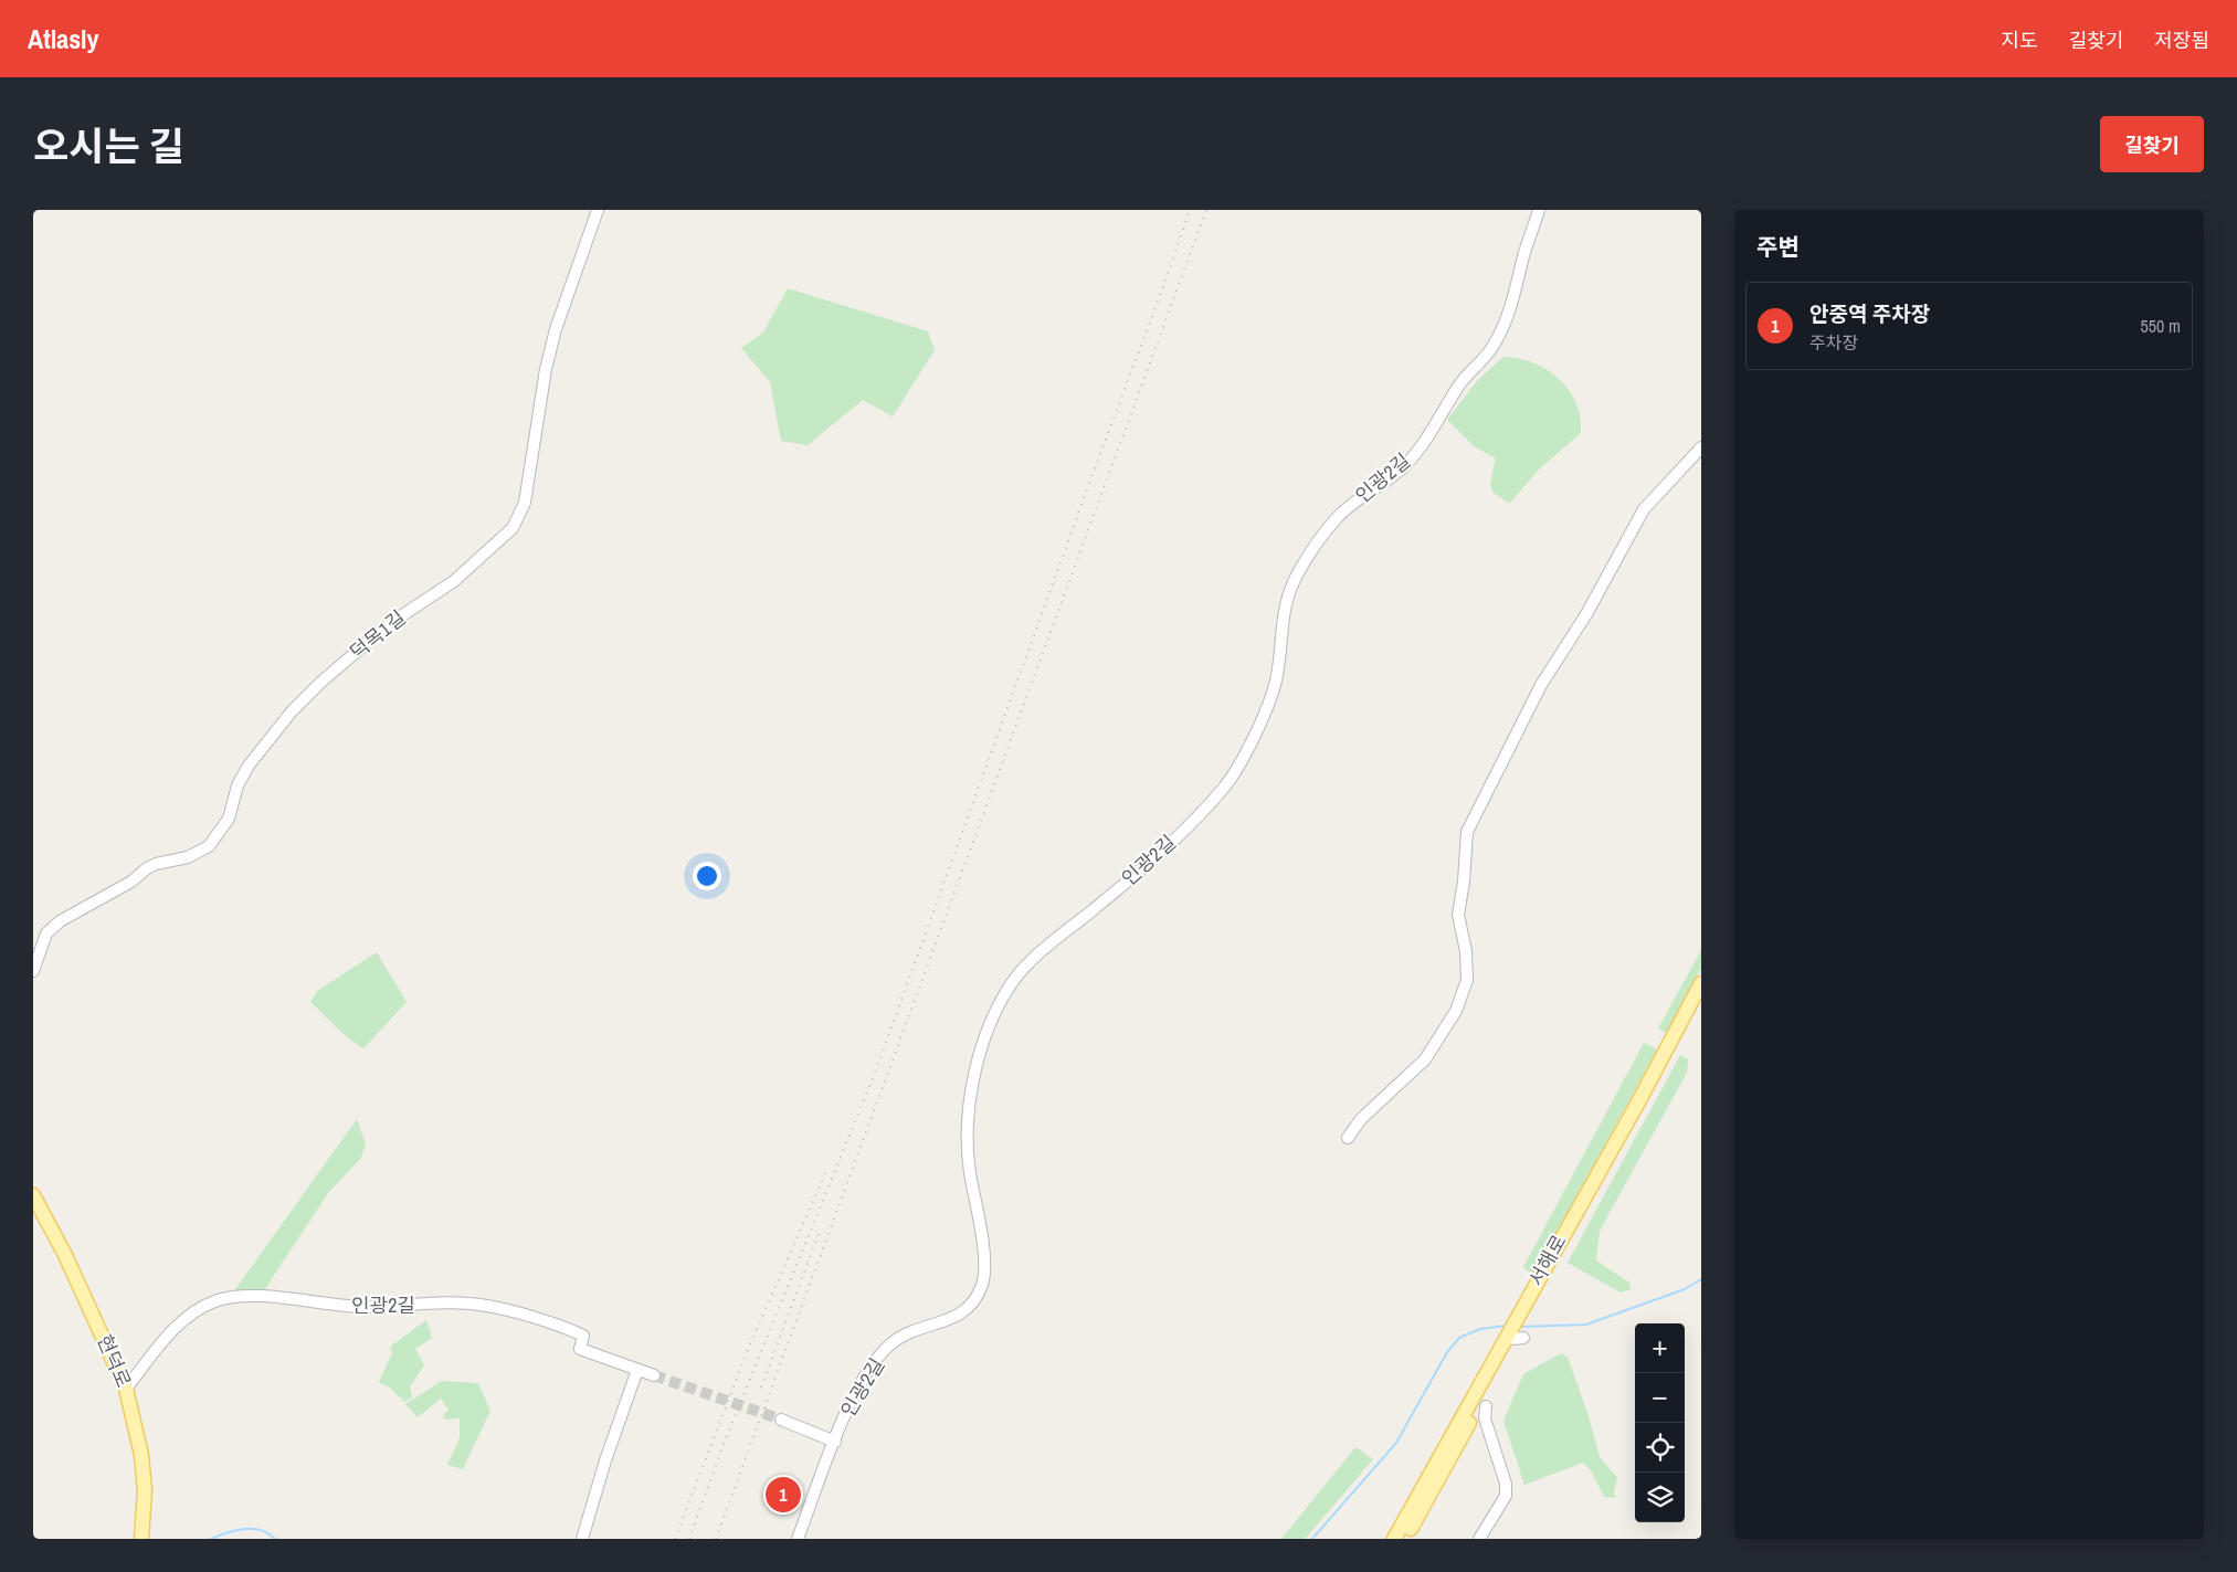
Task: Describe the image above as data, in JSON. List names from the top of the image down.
{
  "streets": {
    "main road": ["서해로", "현덕로"],
    "street": ["인광2길", "덕목1길"]
  },
  "crossings": [
    ["인광2길", "현덕로"]
  ],
  "page": {
    "header": "Atlasly",
    "nav": ["지도", "길찾기", "저장됨"],
    "title": "오시는 길",
    "buttons": "길찾기",
    "heading": "주변",
    "list": [
      {
        "mark": "1",
        "name": "안중역 주차장",
        "note": "주차장",
        "value": "550 m"
      }
    ],
    "map_buttons": ["+", "−"],
    "pins": "1"
  }
}
